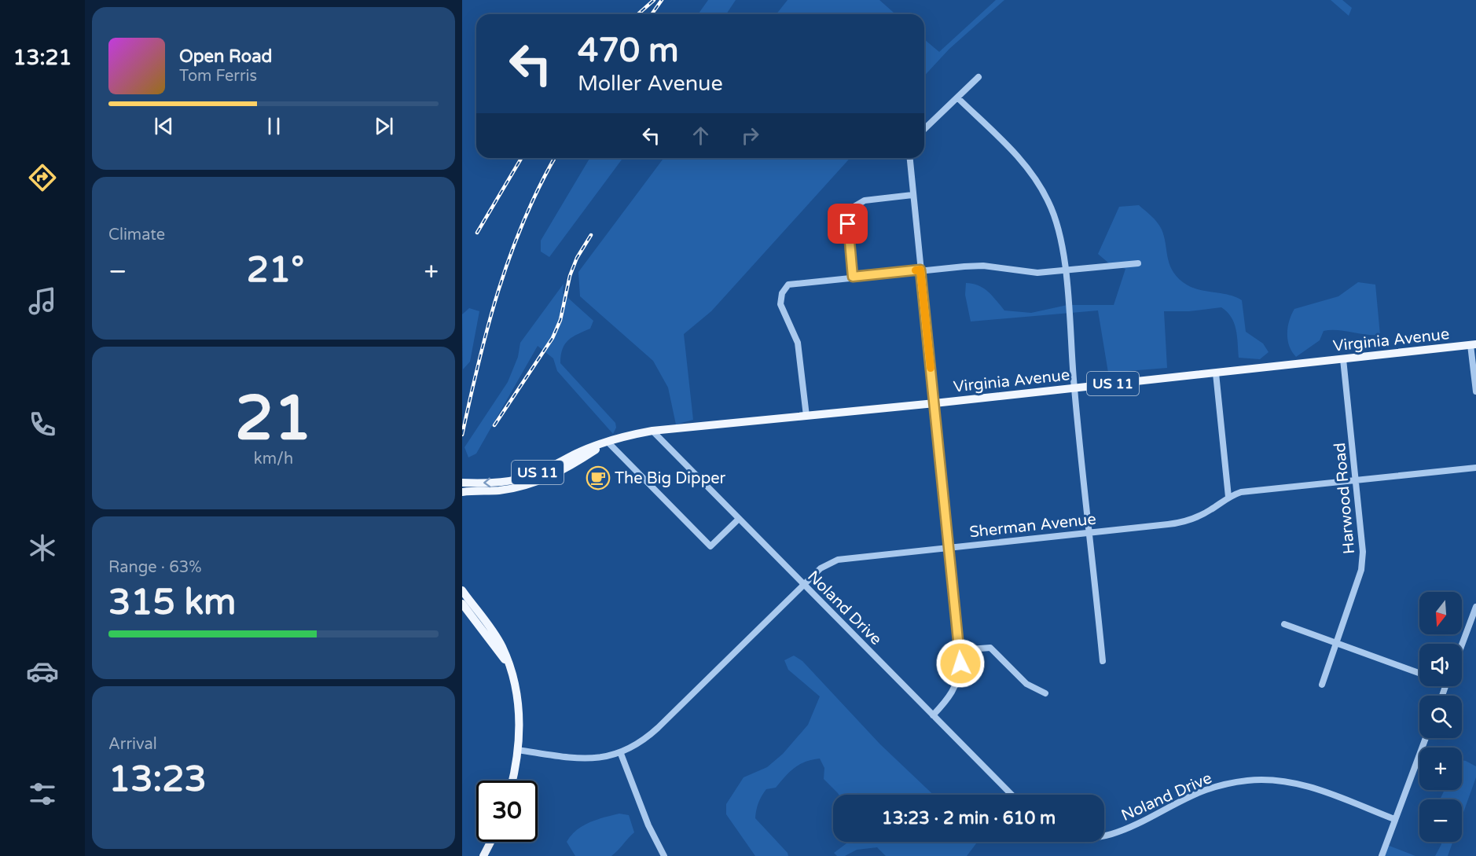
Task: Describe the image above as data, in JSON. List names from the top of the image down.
{
  "streets": {
    "main road": ["Virginia Avenue", "US 11"],
    "street": ["Harwood Road", "Sherman Avenue", "Noland Drive"]
  },
  "crossings": [
    ["Virginia Avenue", "Harwood Road"],
    ["Virginia Avenue", "Noland Drive"],
    ["Harwood Road", "Sherman Avenue"],
    ["Sherman Avenue", "Noland Drive"]
  ],
  "places": {
    "cafe": ["The Big Dipper"]
  },
  "north": "bottom",
  "page": {
    "tabs": "13:21",
    "turn": ["470 m", "Moller Avenue"],
    "song": ["Open Road", "Tom Ferris"],
    "tile": [
      "Climate",
      ["21", "km/h"],
      ["Range · 63%", "315 km"],
      ["Arrival", "13:23"]
    ],
    "heat": ["−", "21°", "+"],
    "map_buttons": ["+", "−"],
    "limit": "30",
    "trip": "13:23 · 2 min · 610 m"
  }
}
